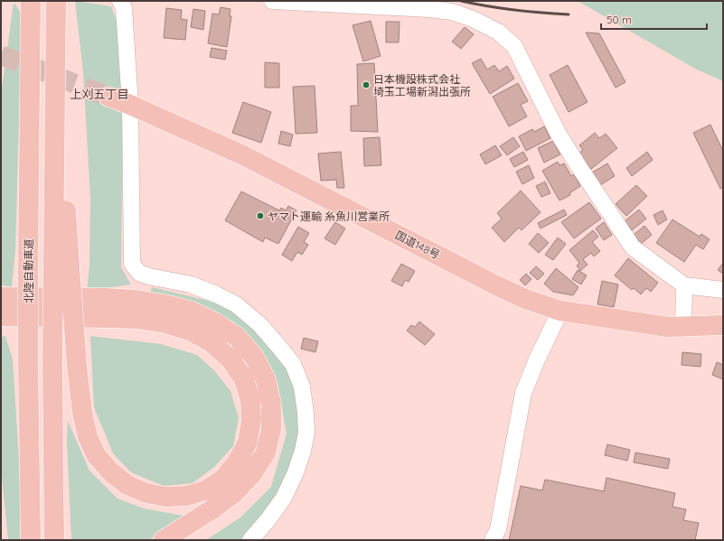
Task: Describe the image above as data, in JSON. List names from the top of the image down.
{
  "streets": {
    "highway": ["国道148号", "北陸自動車道"]
  },
  "districts": ["上刈五丁目"],
  "places": ["日本機設株式会社 埼玉工場新潟出張所", "ヤマト運輸 糸魚川営業所"],
  "scale_bar": "50 m"
}
